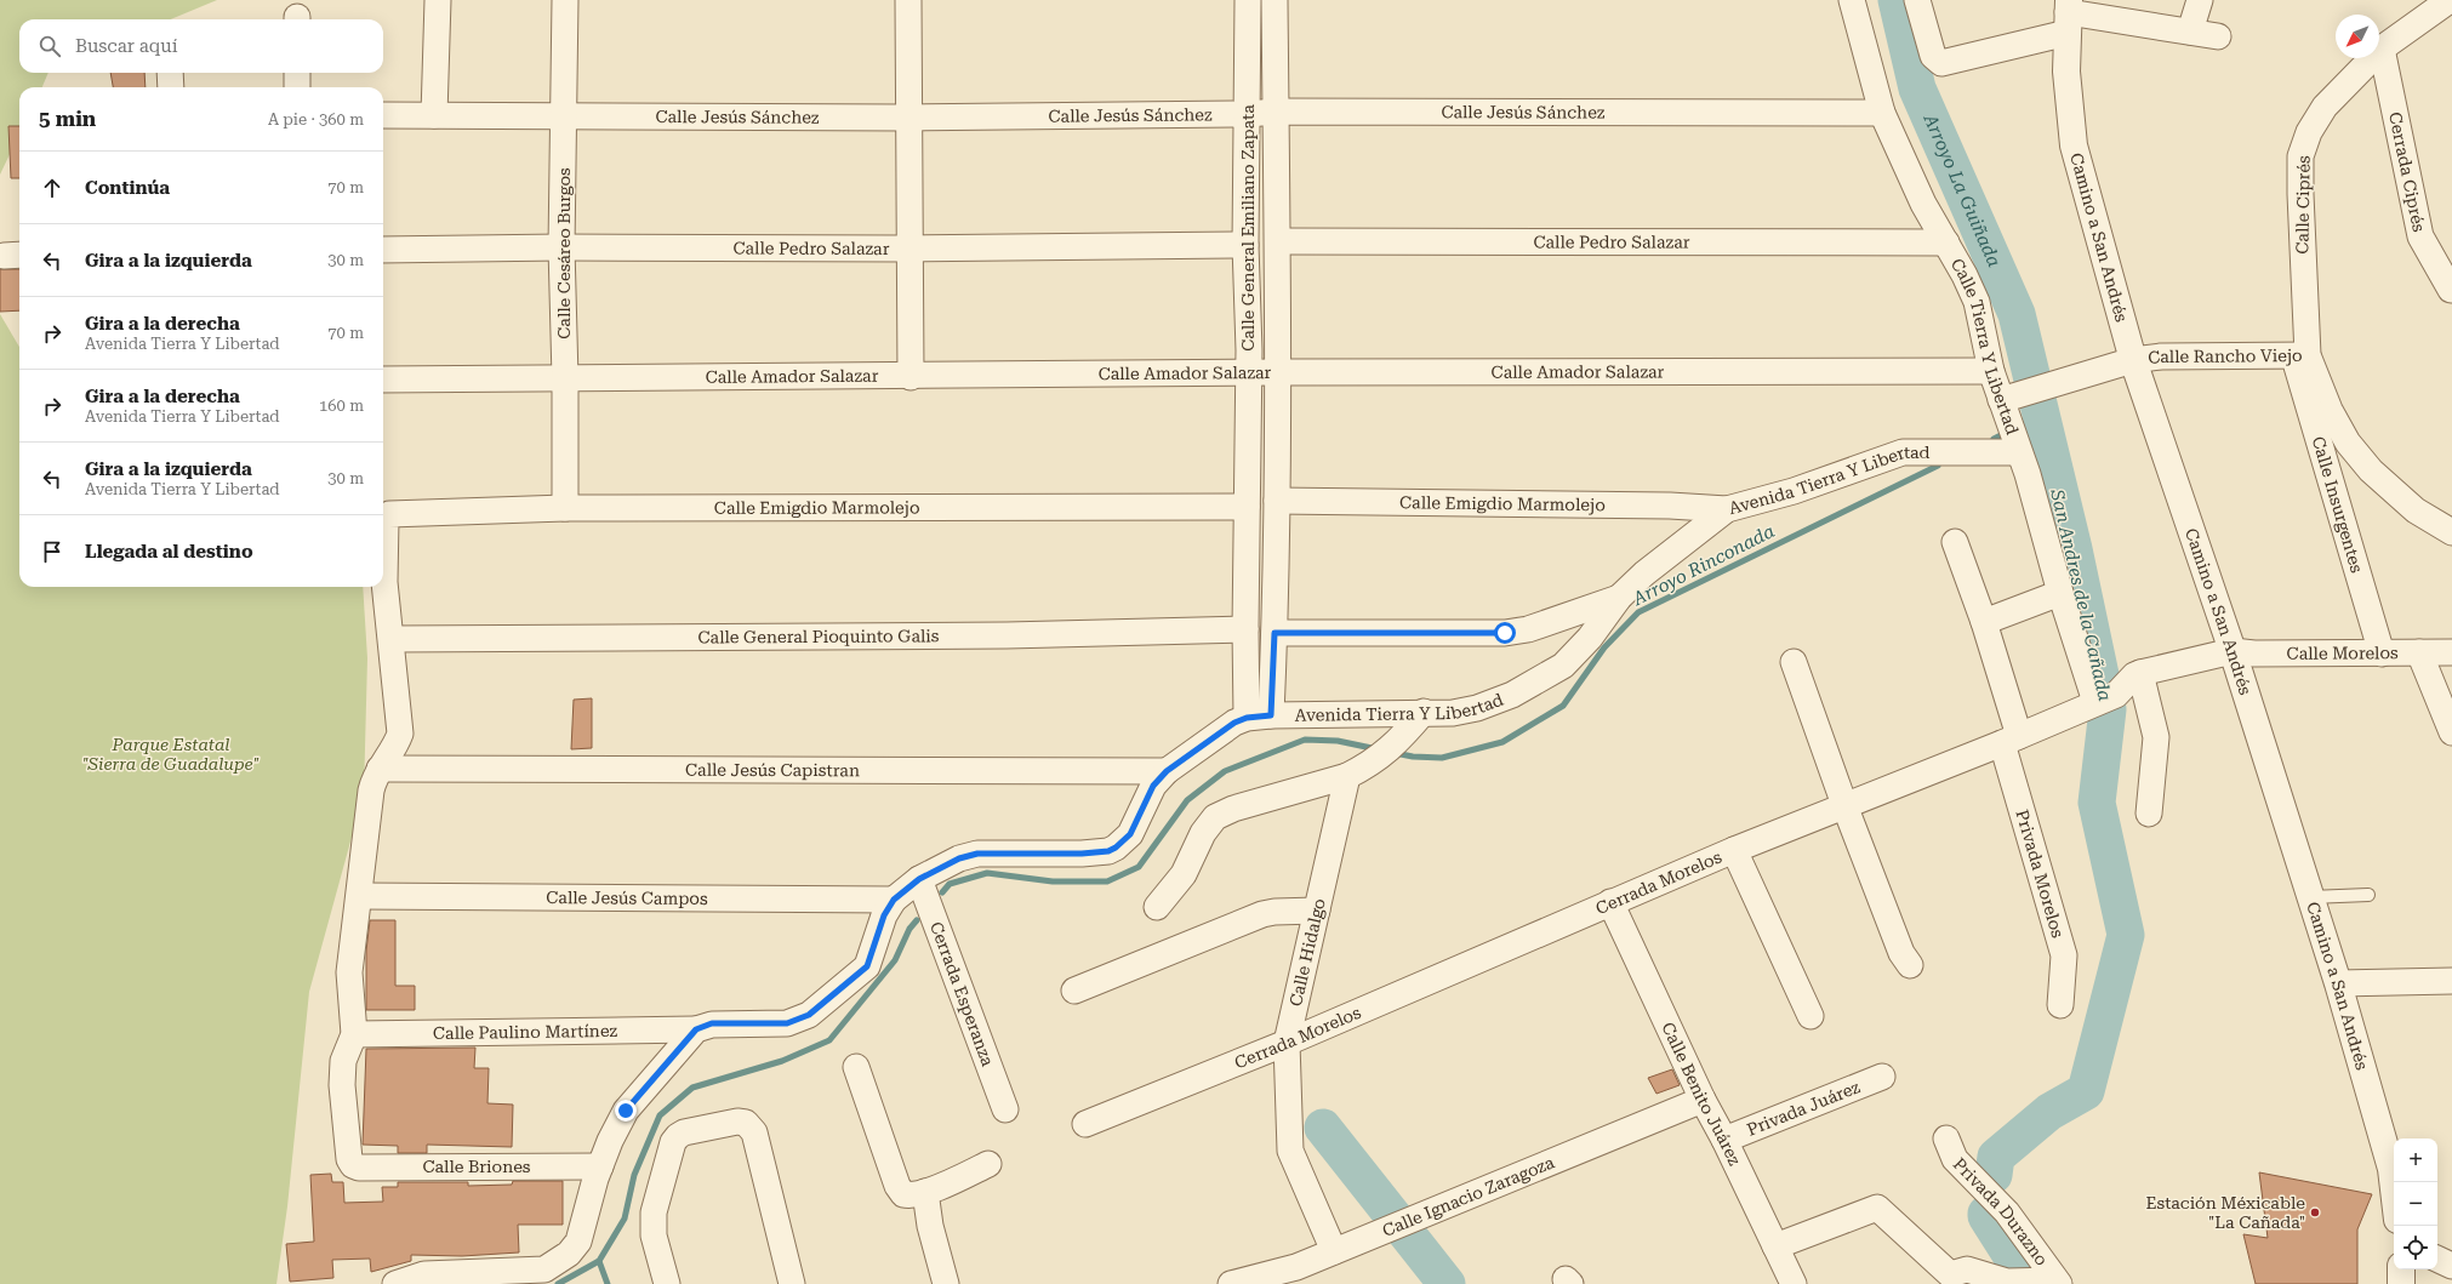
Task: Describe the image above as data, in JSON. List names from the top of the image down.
{
  "streets": {
    "street": [
      "Calle Jesús Sánchez",
      "Cerrada Ciprés",
      "Calle Ciprés",
      "Calle General Emiliano Zapata",
      "Camino a San Andrés",
      "Calle Pedro Salazar",
      "Calle Cesáreo Burgos",
      "Calle Tierra Y Libertad",
      "Calle Rancho Viejo",
      "Calle Amador Salazar",
      "Avenida Tierra Y Libertad",
      "Calle Emigdio Marmolejo",
      "Calle Insurgentes",
      "Calle General Pioquinto Galis",
      "Calle Morelos",
      "Calle Jesús Capistran",
      "Privada Morelos",
      "Cerrada Morelos",
      "Calle Jesús Campos",
      "Calle Hidalgo",
      "Cerrada Esperanza",
      "Calle Paulino Martínez",
      "Calle Benito Juárez",
      "Privada Juárez",
      "Calle Briones",
      "Calle Ignacio Zaragoza",
      "Privada Durazno"
    ]
  },
  "crossings": [
    ["Calle Jesús Sánchez", "Calle General Emiliano Zapata"],
    ["Calle Jesús Sánchez", "Calle Cesáreo Burgos"],
    ["Calle Jesús Sánchez", "Calle Tierra Y Libertad"],
    ["Cerrada Ciprés", "Calle Ciprés"],
    ["Calle Ciprés", "Calle Rancho Viejo"],
    ["Calle Ciprés", "Calle Insurgentes"],
    ["Calle General Emiliano Zapata", "Calle Pedro Salazar"],
    ["Calle General Emiliano Zapata", "Calle Amador Salazar"],
    ["Calle General Emiliano Zapata", "Avenida Tierra Y Libertad"],
    ["Calle General Emiliano Zapata", "Calle Emigdio Marmolejo"],
    ["Calle General Emiliano Zapata", "Calle General Pioquinto Galis"],
    ["Camino a San Andrés", "Calle Rancho Viejo"],
    ["Camino a San Andrés", "Calle Morelos"],
    ["Camino a San Andrés", "Cerrada Morelos"],
    ["Calle Pedro Salazar", "Calle Cesáreo Burgos"],
    ["Calle Pedro Salazar", "Calle Tierra Y Libertad"],
    ["Calle Cesáreo Burgos", "Calle Amador Salazar"],
    ["Calle Cesáreo Burgos", "Calle Emigdio Marmolejo"],
    ["Calle Tierra Y Libertad", "Calle Rancho Viejo"],
    ["Calle Tierra Y Libertad", "Calle Amador Salazar"],
    ["Calle Tierra Y Libertad", "Avenida Tierra Y Libertad"],
    ["Calle Tierra Y Libertad", "Cerrada Morelos"],
    ["Calle Rancho Viejo", "Calle Insurgentes"],
    ["Avenida Tierra Y Libertad", "Calle Emigdio Marmolejo"],
    ["Avenida Tierra Y Libertad", "Calle Jesús Capistran"],
    ["Avenida Tierra Y Libertad", "Calle Jesús Campos"],
    ["Avenida Tierra Y Libertad", "Cerrada Esperanza"],
    ["Avenida Tierra Y Libertad", "Calle Paulino Martínez"],
    ["Calle Emigdio Marmolejo", "Calle General Pioquinto Galis"],
    ["Calle Insurgentes", "Calle Morelos"],
    ["Calle Morelos", "Cerrada Morelos"],
    ["Privada Morelos", "Cerrada Morelos"],
    ["Cerrada Morelos", "Calle Hidalgo"],
    ["Cerrada Morelos", "Calle Benito Juárez"],
    ["Calle Hidalgo", "Calle Ignacio Zaragoza"],
    ["Calle Paulino Martínez", "Calle Briones"],
    ["Calle Benito Juárez", "Privada Juárez"],
    ["Calle Benito Juárez", "Calle Ignacio Zaragoza"]
  ],
  "water": ["Arroyo La Guiñada", "Arroyo Rinconada", "San Andres de la Cañada"],
  "parks": ["Parque Estatal \"Sierra de Guadalupe\""],
  "places": ["Estación Méxicable \"La Cañada\""],
  "north": "bottom left",
  "page": {
    "search": "Buscar aquí",
    "heading": ["5 min", "A pie · 360 m"],
    "list": [
      ["Continúa", "70 m"],
      ["Gira a la izquierda", "30 m"],
      ["Gira a la derecha", "Avenida Tierra Y Libertad", "70 m"],
      ["Gira a la derecha", "Avenida Tierra Y Libertad", "160 m"],
      ["Gira a la izquierda", "Avenida Tierra Y Libertad", "30 m"],
      "Llegada al destino"
    ],
    "map_buttons": ["+", "−"]
  }
}
